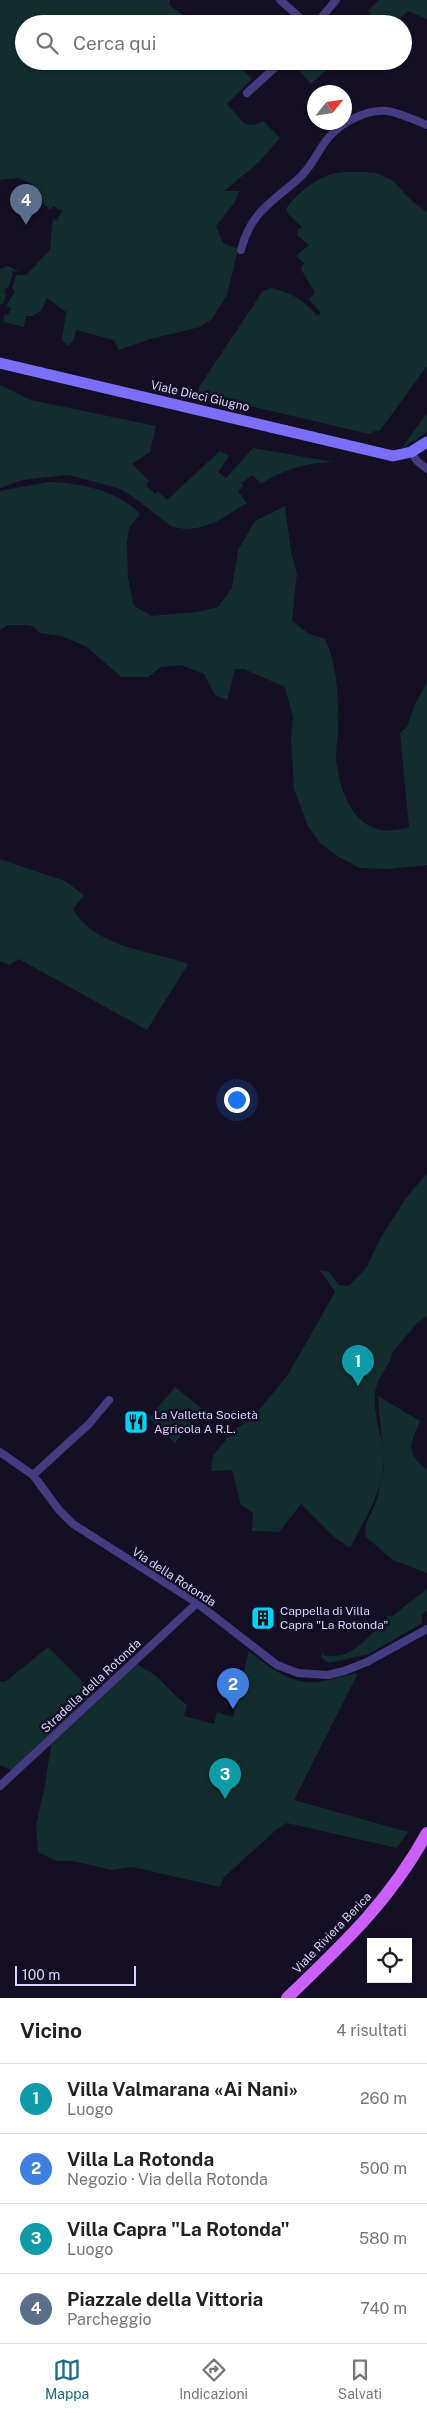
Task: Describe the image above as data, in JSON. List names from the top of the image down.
{
  "streets": {
    "main road": ["Viale Dieci Giugno", "Viale Riviera Berica"],
    "street": ["Via della Rotonda", "Stradella della Rotonda"]
  },
  "crossings": [
    ["Via della Rotonda", "Stradella della Rotonda"]
  ],
  "places": {
    "restaurant": ["La Valletta Società Agricola A R.L."],
    "building": ["Cappella di Villa Capra \"La Rotonda\""]
  },
  "scale_bar": "100 m",
  "north": "top right",
  "page": {
    "search": "Cerca qui",
    "pins": [
      "4",
      "1",
      "2",
      "3"
    ],
    "scale": "100 m",
    "heading": ["Vicino", "4 risultati"],
    "list": [
      {
        "mark": "1",
        "name": "Villa Valmarana «Ai Nani»",
        "note": "Luogo",
        "value": "260 m"
      },
      {
        "mark": "2",
        "name": "Villa La Rotonda",
        "note": "Negozio · Via della Rotonda",
        "value": "500 m"
      },
      {
        "mark": "3",
        "name": "Villa Capra \"La Rotonda\"",
        "note": "Luogo",
        "value": "580 m"
      },
      {
        "mark": "4",
        "name": "Piazzale della Vittoria",
        "note": "Parcheggio",
        "value": "740 m"
      }
    ],
    "nav": ["Mappa", "Indicazioni", "Salvati"]
  }
}
